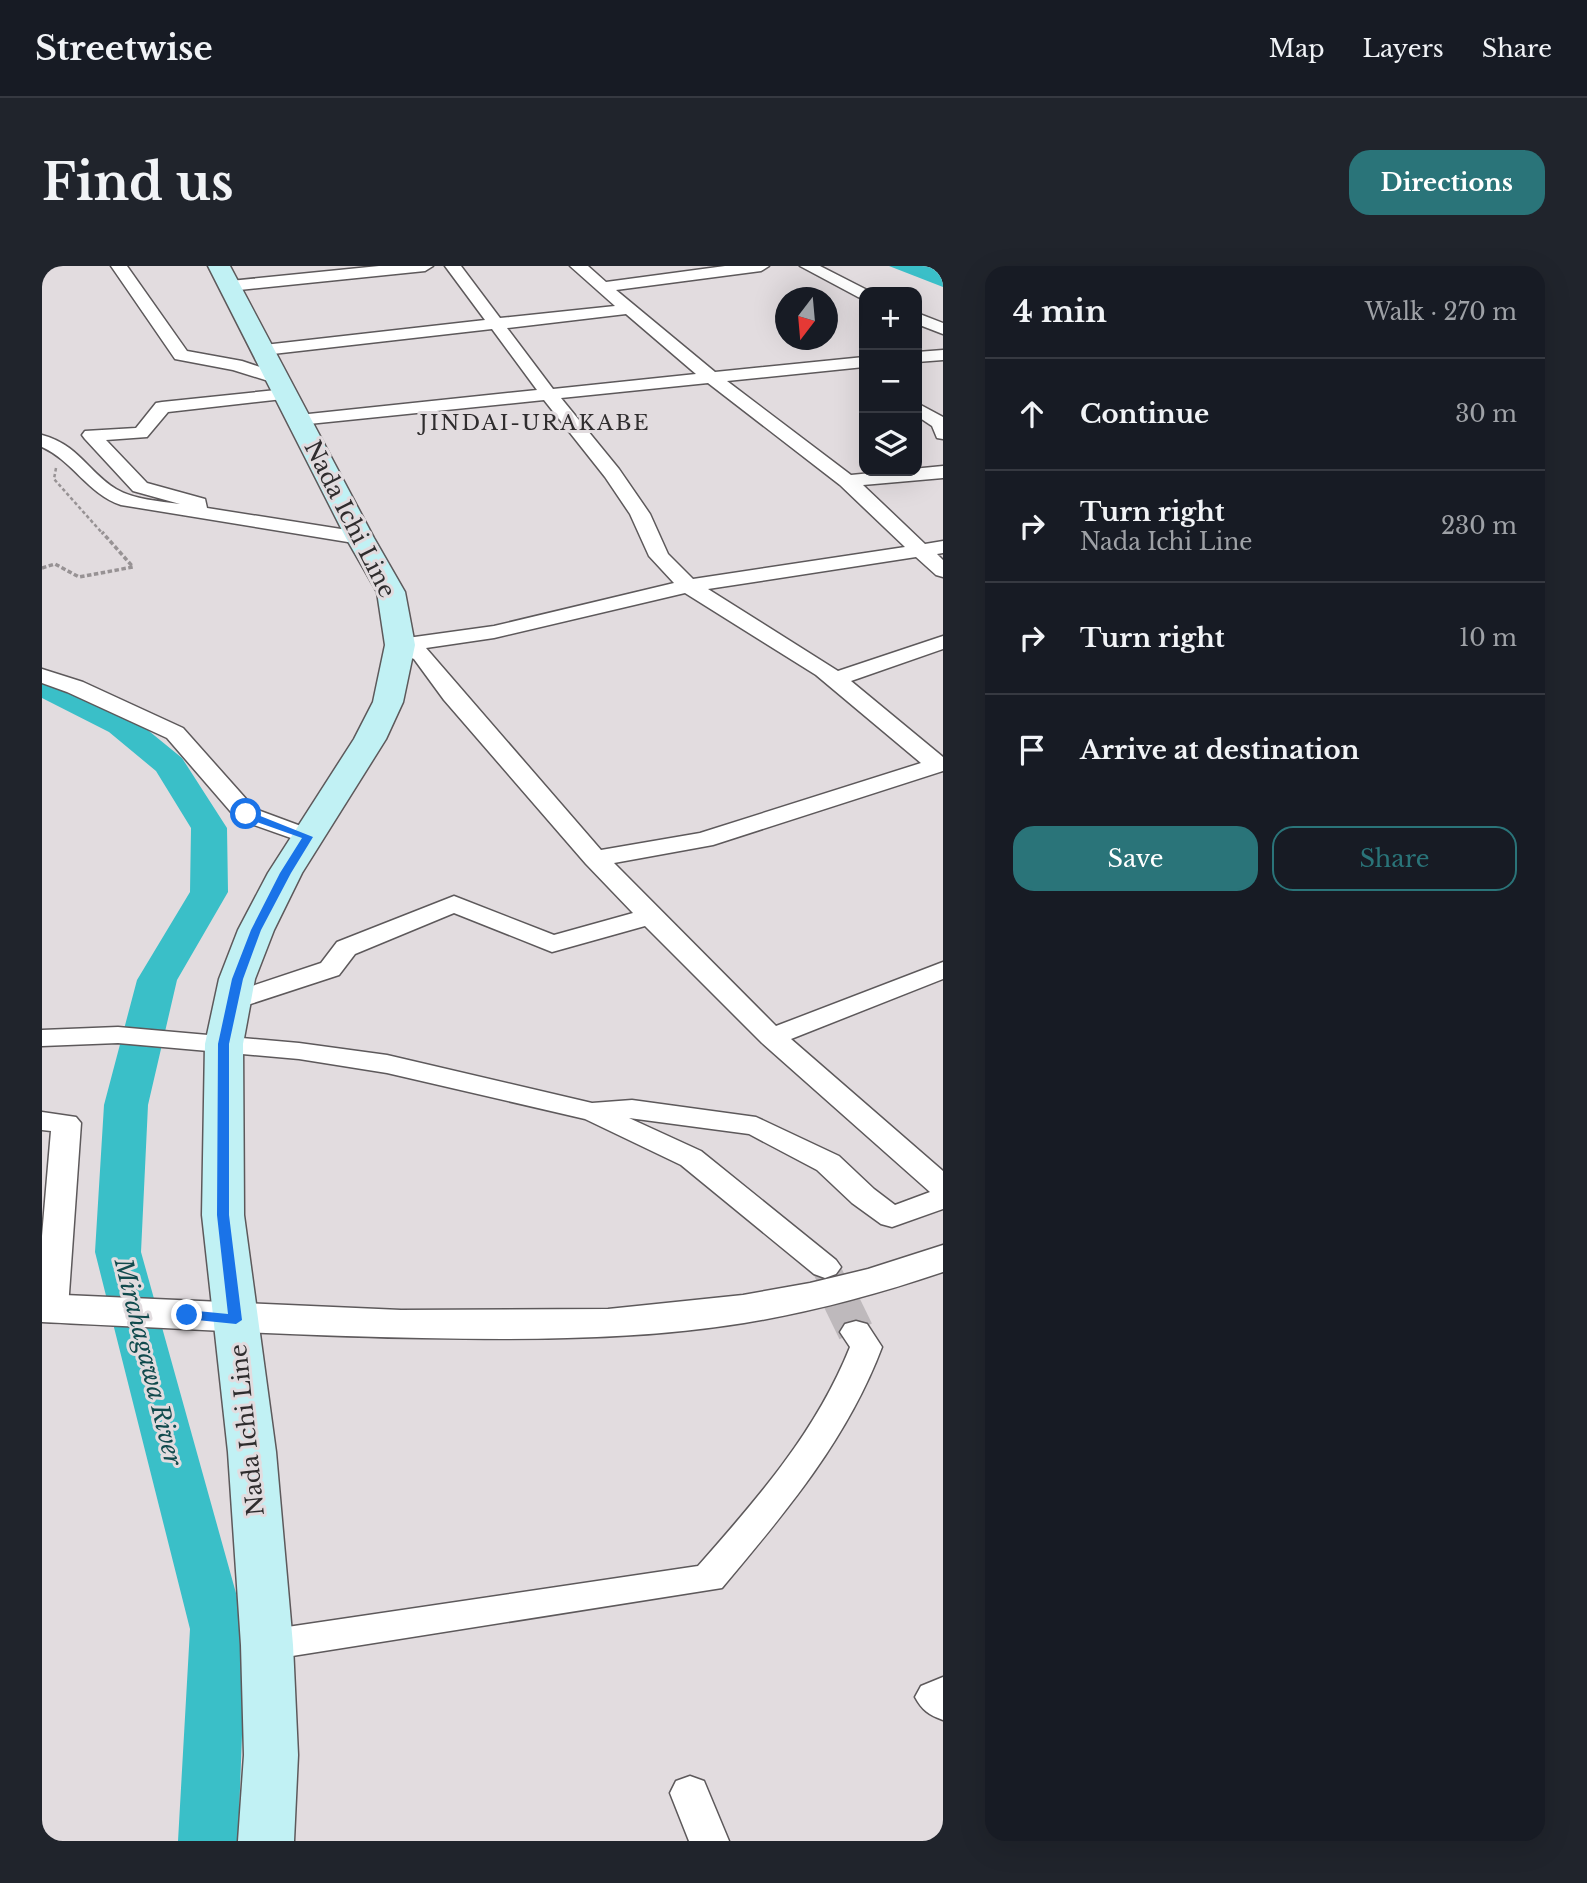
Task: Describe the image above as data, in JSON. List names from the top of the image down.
{
  "streets": {
    "main road": ["Nada Ichi Line"]
  },
  "districts": ["JINDAI-URAKABE"],
  "water": ["Mirahagawa River"],
  "north": "bottom",
  "page": {
    "header": "Streetwise",
    "nav": ["Map", "Layers", "Share"],
    "buttons": [
      "Directions",
      ["Save", "Share"]
    ],
    "title": "Find us",
    "heading": ["4 min", "Walk · 270 m"],
    "map_buttons": ["+", "−"],
    "list": [
      ["Continue", "30 m"],
      ["Turn right", "Nada Ichi Line", "230 m"],
      ["Turn right", "10 m"],
      "Arrive at destination"
    ]
  }
}
